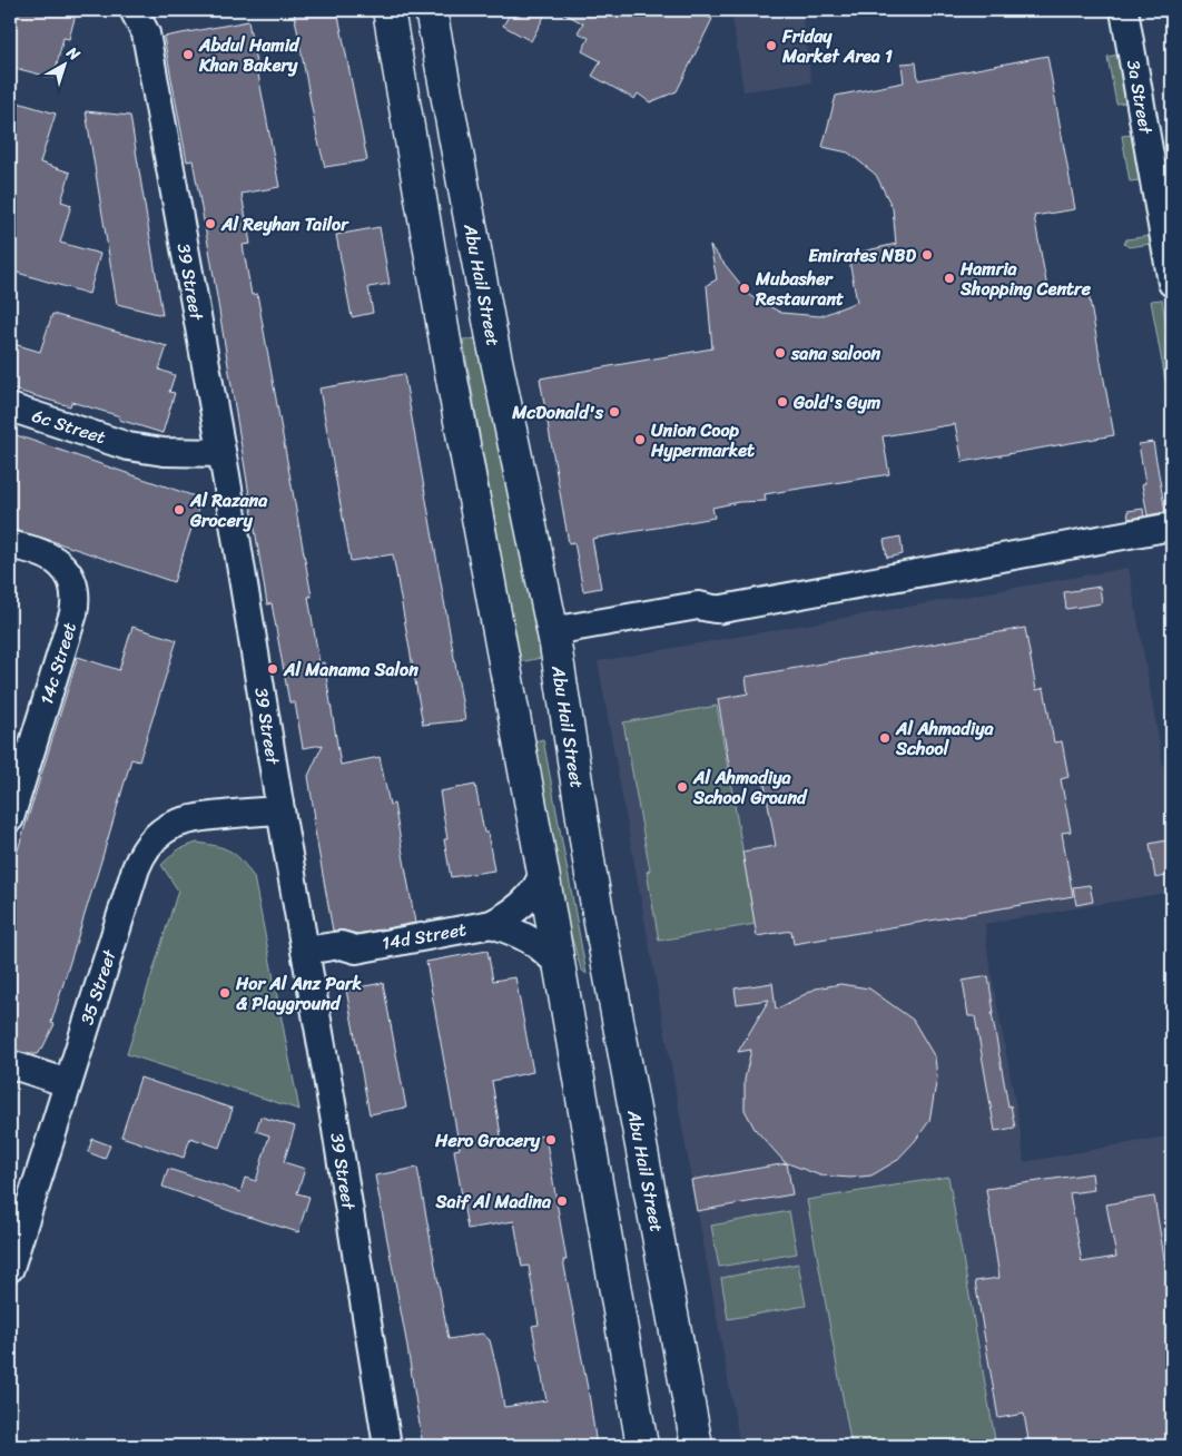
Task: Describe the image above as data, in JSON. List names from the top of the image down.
{
  "streets": {
    "main road": ["Abu Hail Street"],
    "street": [
      "3a Street",
      "39 Street",
      "6c Street",
      "14c Street",
      "14d Street",
      "35 Street"
    ]
  },
  "crossings": [
    ["39 Street", "6c Street"],
    ["39 Street", "14d Street"],
    ["39 Street", "35 Street"]
  ],
  "places": [
    "Friday Market Area 1",
    "Abdul Hamid Khan Bakery",
    "Al Reyhan Tailor",
    "Emirates NBD",
    "Hamria Shopping Centre",
    "Mubasher Restaurant",
    "sana saloon",
    "Gold's Gym",
    "McDonald's",
    "Union Coop Hypermarket",
    "Al Razana Grocery",
    "Al Manama Salon",
    "Al Ahmadiya School",
    "Al Ahmadiya School Ground",
    "Hor Al Anz Park & Playground",
    "Hero Grocery",
    "Saif Al Madina"
  ],
  "north": "top right"
}
